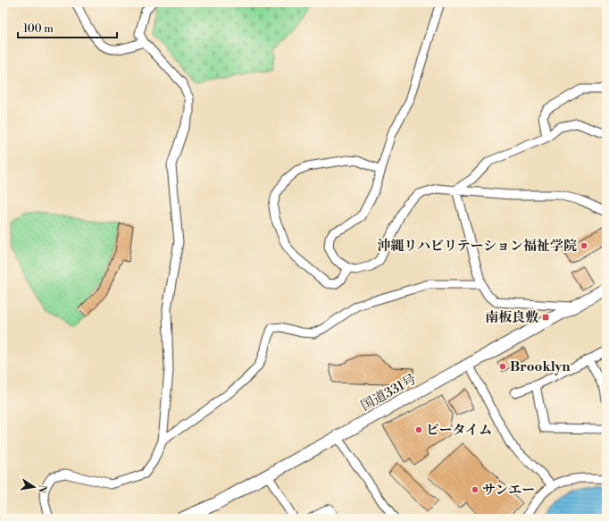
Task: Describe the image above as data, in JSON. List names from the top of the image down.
{
  "streets": {
    "highway": ["国道331号"]
  },
  "places": {
    "other": [
      "沖縄リハビリテーション福祉学院",
      "Brooklyn",
      "ピータイム",
      "サンエー"
    ],
    "transit": ["南板良敷"]
  },
  "scale_bar": "100 m",
  "north": "right"
}
